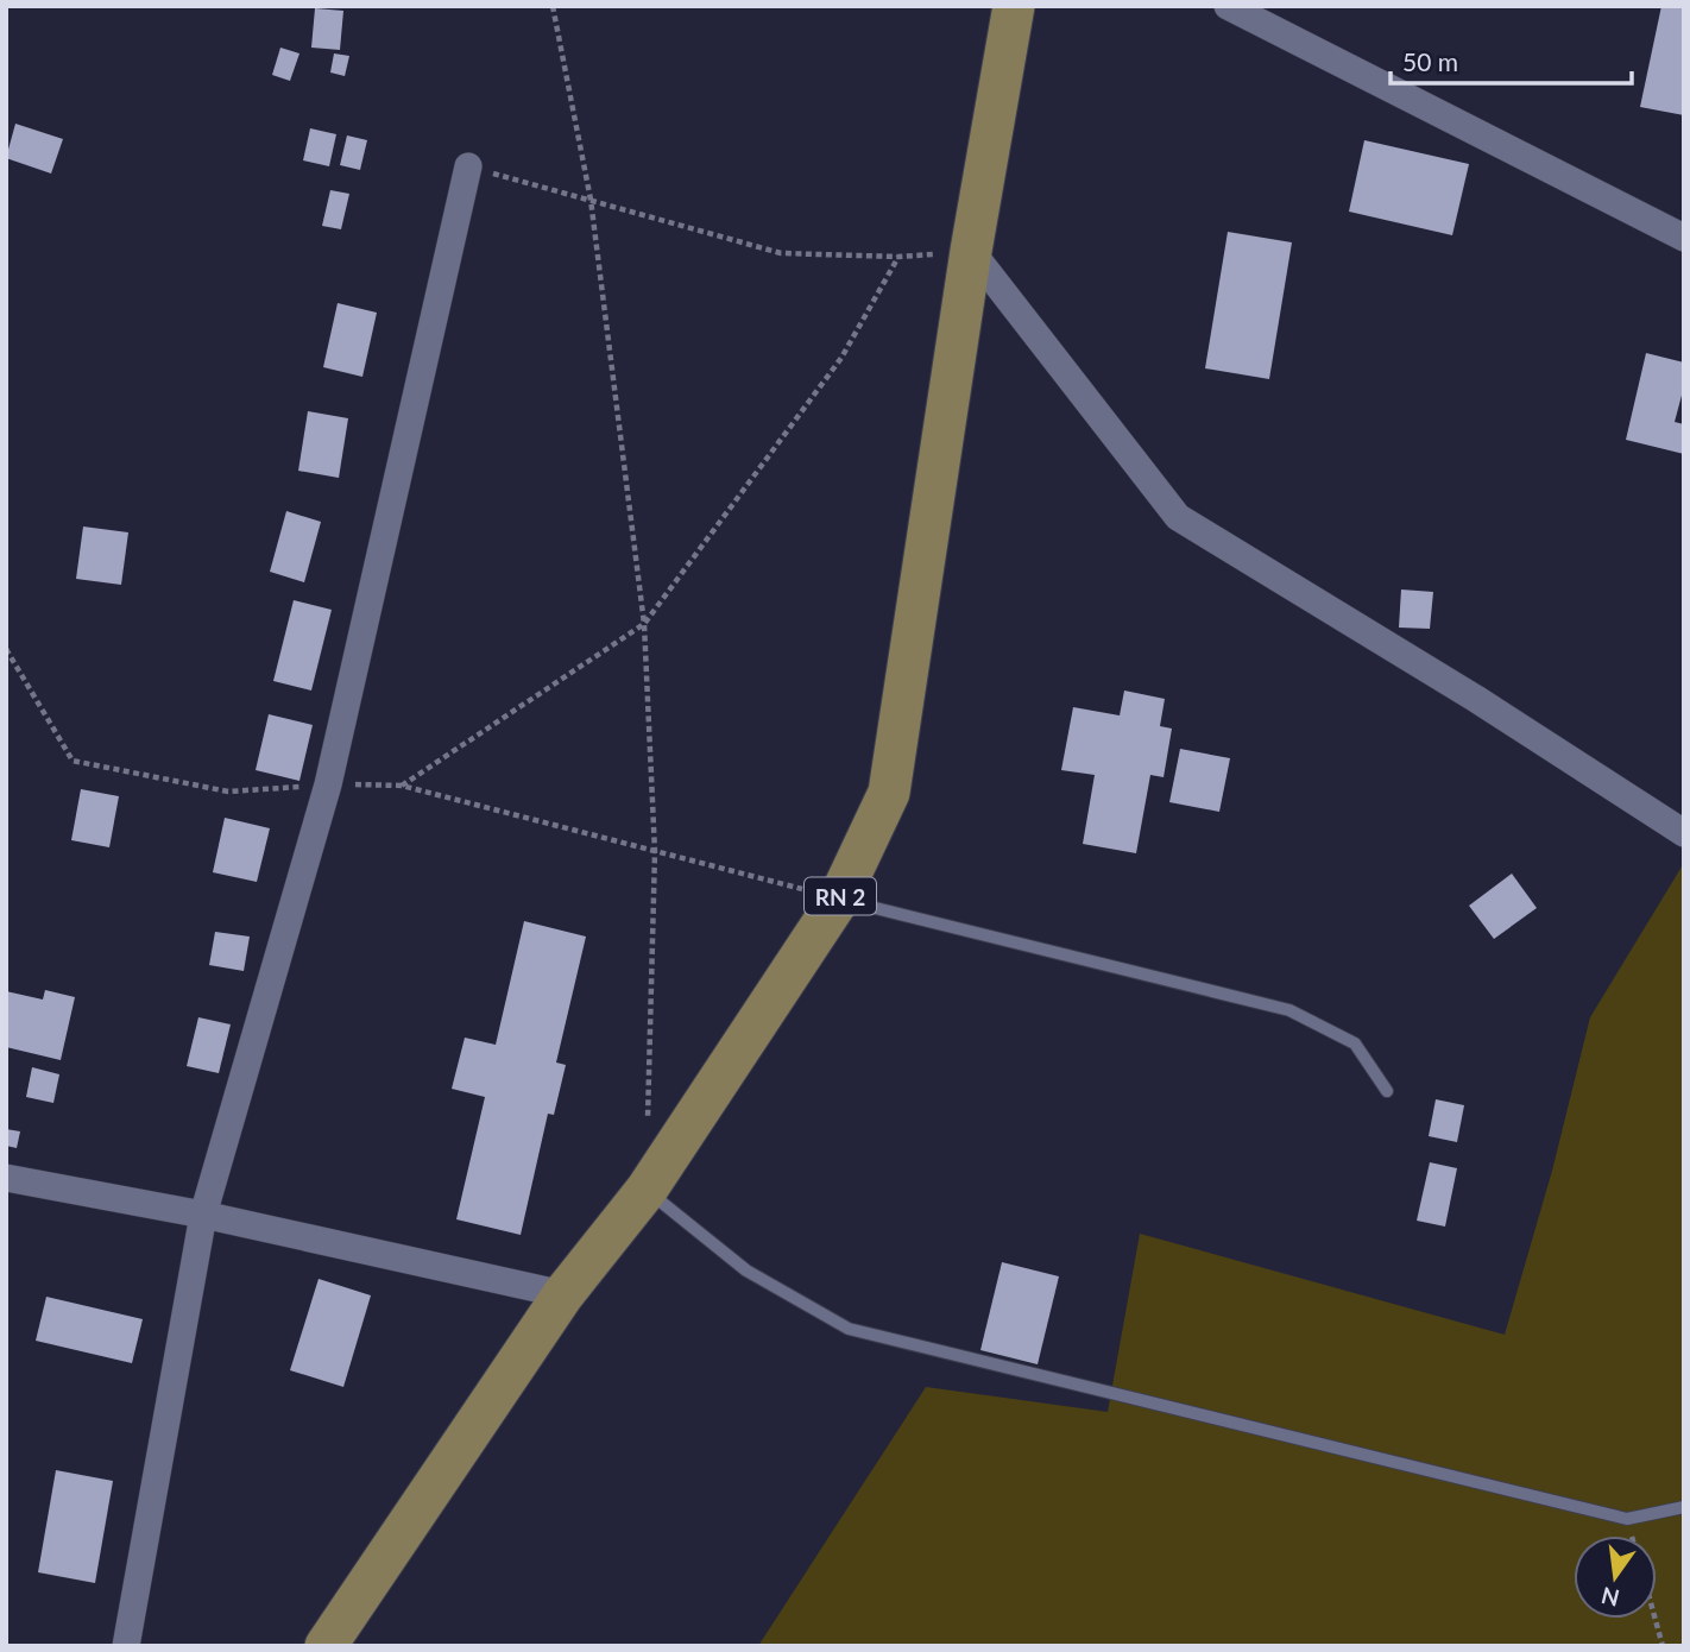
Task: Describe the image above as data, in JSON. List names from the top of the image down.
{
  "streets": {
    "main road": ["RN 2"]
  },
  "scale_bar": "50 m",
  "north": "bottom"
}
